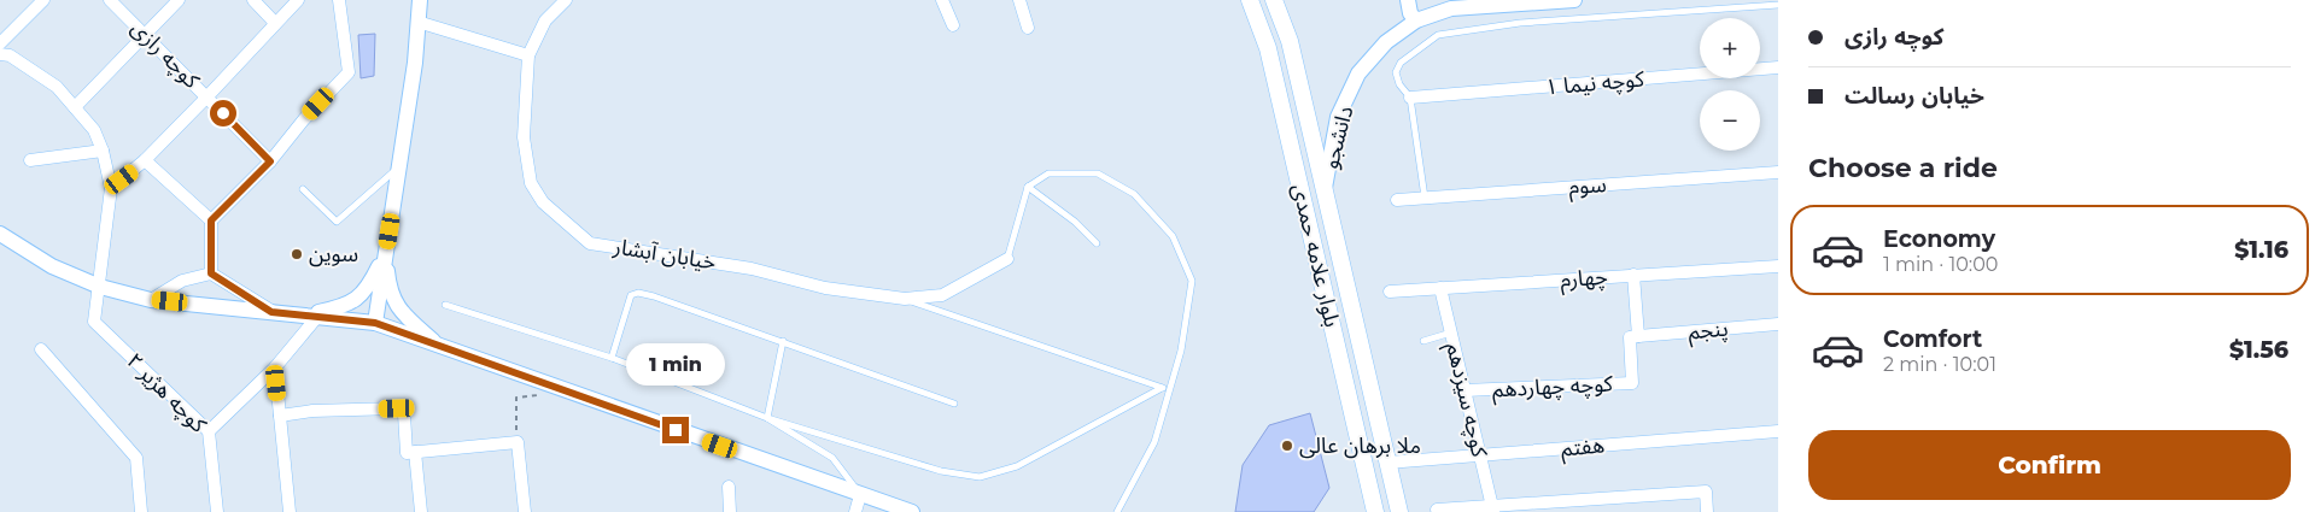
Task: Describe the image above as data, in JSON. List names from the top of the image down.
{
  "streets": {
    "main road": ["بلوار علامه حمدی"],
    "street": [
      "کوچه رازی",
      "کوچه نیما ۱",
      "دانشجو",
      "سوم",
      "خیابان آبشار",
      "چهارم",
      "پنجم",
      "کوچه چهاردهم",
      "کوچه هژیر ۲",
      "کوچه سیزدهم",
      "هفتم"
    ]
  },
  "crossings": [
    ["دانشجو", "بلوار علامه حمدی"],
    ["بلوار علامه حمدی", "هفتم"],
    ["چهارم", "کوچه چهاردهم"],
    ["چهارم", "کوچه سیزدهم"],
    ["پنجم", "کوچه چهاردهم"],
    ["کوچه چهاردهم", "کوچه سیزدهم"],
    ["کوچه سیزدهم", "هفتم"]
  ],
  "places": ["سوین", "ملا برهان عالی"],
  "page": {
    "banner": ["کوچه رازی", "خیابان رسالت"],
    "map_buttons": ["+", "−"],
    "heading": "Choose a ride",
    "list": [
      {
        "name": "Economy",
        "note": "1 min · 10:00",
        "value": "$1.16"
      },
      {
        "name": "Comfort",
        "note": "2 min · 10:01",
        "value": "$1.56"
      }
    ],
    "bubble": "1 min",
    "buttons": "Confirm"
  }
}
